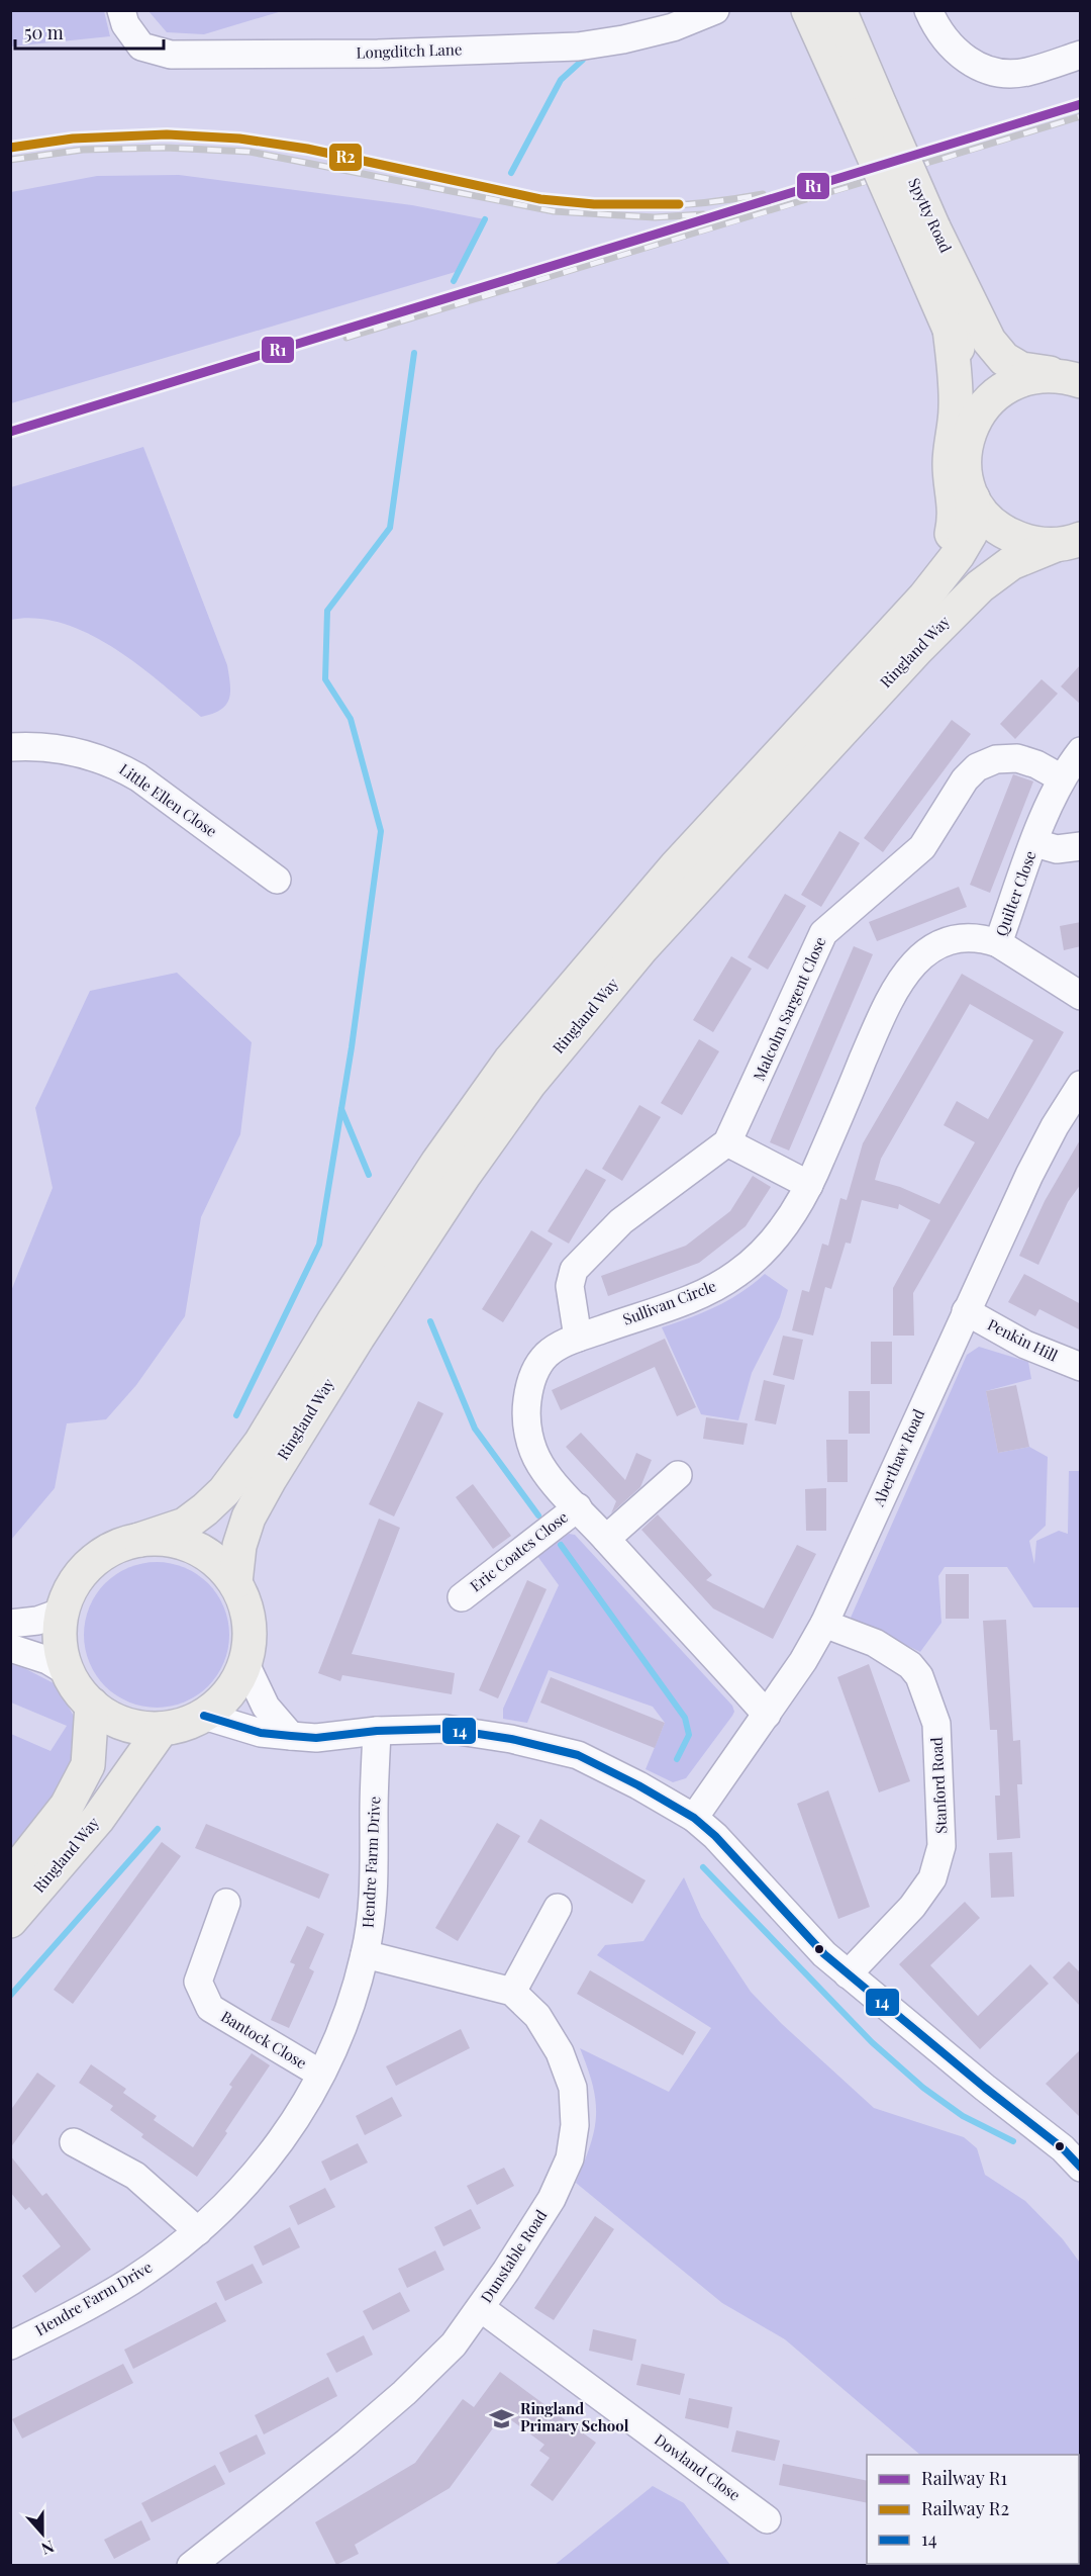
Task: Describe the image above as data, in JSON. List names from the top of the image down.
{
  "streets": {
    "main road": ["Spytty Road", "Ringland Way"],
    "street": [
      "Longditch Lane",
      "Little Ellen Close",
      "Quilter Close",
      "Malcolm Sargent Close",
      "Sullivan Circle",
      "Penkin Hill",
      "Aberthaw Road",
      "Eric Coates Close",
      "Stanford Road",
      "Hendre Farm Drive",
      "Bantock Close",
      "Dunstable Road",
      "Dowland Close"
    ]
  },
  "crossings": [
    ["Spytty Road", "Ringland Way"],
    ["Quilter Close", "Malcolm Sargent Close"],
    ["Quilter Close", "Sullivan Circle"],
    ["Malcolm Sargent Close", "Sullivan Circle"],
    ["Sullivan Circle", "Aberthaw Road"],
    ["Sullivan Circle", "Eric Coates Close"],
    ["Penkin Hill", "Aberthaw Road"],
    ["Aberthaw Road", "Stanford Road"],
    ["Hendre Farm Drive", "Bantock Close"],
    ["Hendre Farm Drive", "Dunstable Road"],
    ["Dunstable Road", "Dowland Close"]
  ],
  "places": {
    "school or university": ["Ringland Primary School"]
  },
  "lines": ["rail line R1", "rail line R2", "transit line 14"],
  "legend": ["Railway R1", "Railway R2", "14"],
  "scale_bar": "50 m",
  "north": "bottom"
}
